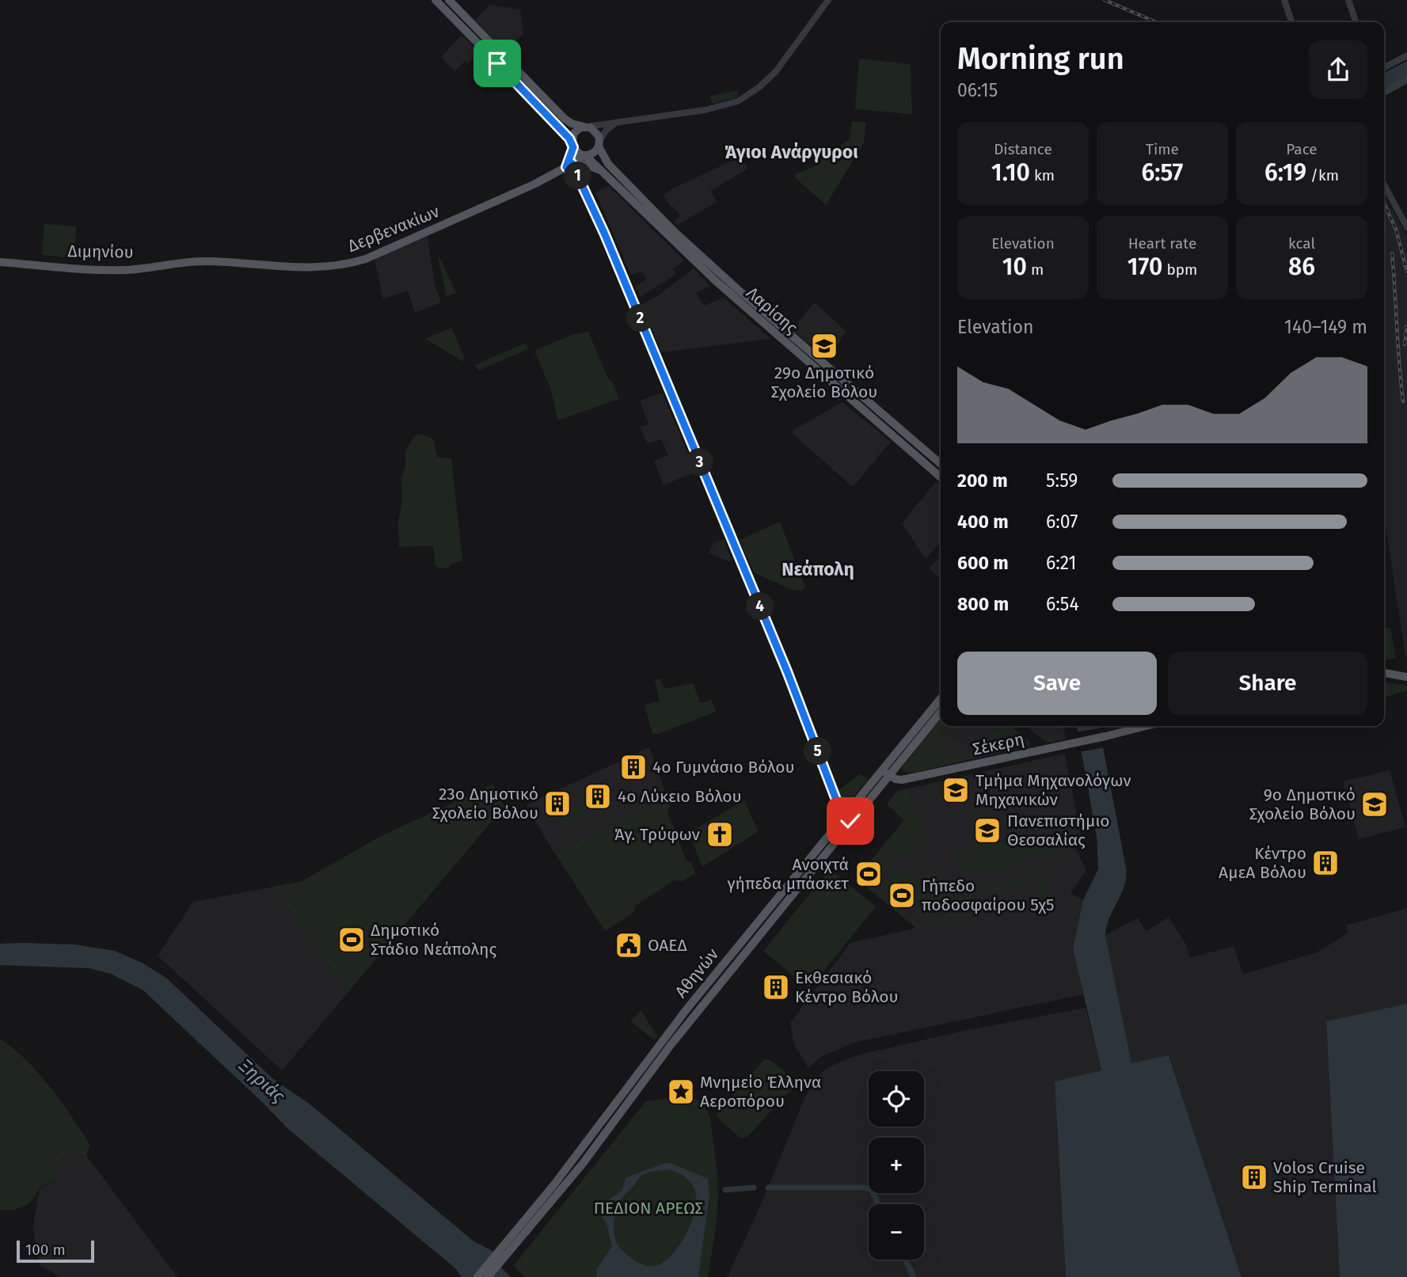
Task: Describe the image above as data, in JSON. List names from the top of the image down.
{
  "streets": {
    "main road": [
      "Δερβενακίων",
      "Διμηνίου",
      "Λαρίσης",
      "Σέκερη",
      "Αθηνών"
    ]
  },
  "crossings": [
    ["Δερβενακίων", "Διμηνίου"],
    ["Δερβενακίων", "Λαρίσης"],
    ["Σέκερη", "Αθηνών"]
  ],
  "districts": ["Άγιοι Ανάργυροι", "Νεάπολη"],
  "water": ["Ξηριάς"],
  "parks": ["ΠΕΔΙΟΝ ΑΡΕΩΣ"],
  "places": {
    "school or university": [
      "29ο Δημοτικό Σχολείο Βόλου",
      "Τμήμα Μηχανολόγων Μηχανικών",
      "9ο Δημοτικό Σχολείο Βόλου",
      "Πανεπιστήμιο Θεσσαλίας"
    ],
    "building": [
      "4ο Γυμνάσιο Βόλου",
      "4ο Λύκειο Βόλου",
      "23ο Δημοτικό Σχολείο Βόλου",
      "Κέντρο ΑμεΑ Βόλου",
      "Εκθεσιακό Κέντρο Βόλου",
      "Volos Cruise Ship Terminal"
    ],
    "church": ["Άγ. Τρύφων"],
    "sports": ["Ανοιχτά γήπεδα μπάσκετ", "Γήπεδο ποδοσφαίρου 5χ5", "Δημοτικό Στάδιο Νεάπολης"],
    "public building": ["ΟΑΕΔ"],
    "place": ["Μνημείο Έλληνα Αεροπόρου"]
  },
  "scale_bar": "100 m",
  "page": {
    "heading": ["Morning run", "06:15"],
    "stats": [
      ["Distance", "1.10 km"],
      ["Time", "6:57"],
      ["Pace", "6:19 /km"],
      ["Elevation", "10 m"],
      ["Heart rate", "170 bpm"],
      ["kcal", "86"]
    ],
    "pins": [
      "1",
      "2",
      "3",
      "4",
      "5"
    ],
    "chart": ["Elevation", "140–149 m"],
    "list": [
      {
        "name": "200 m",
        "note": "5:59"
      },
      {
        "name": "400 m",
        "note": "6:07"
      },
      {
        "name": "600 m",
        "note": "6:21"
      },
      {
        "name": "800 m",
        "note": "6:54"
      }
    ],
    "buttons": ["Save", "Share"],
    "map_buttons": ["+", "−"],
    "scale": "100 m"
  }
}
